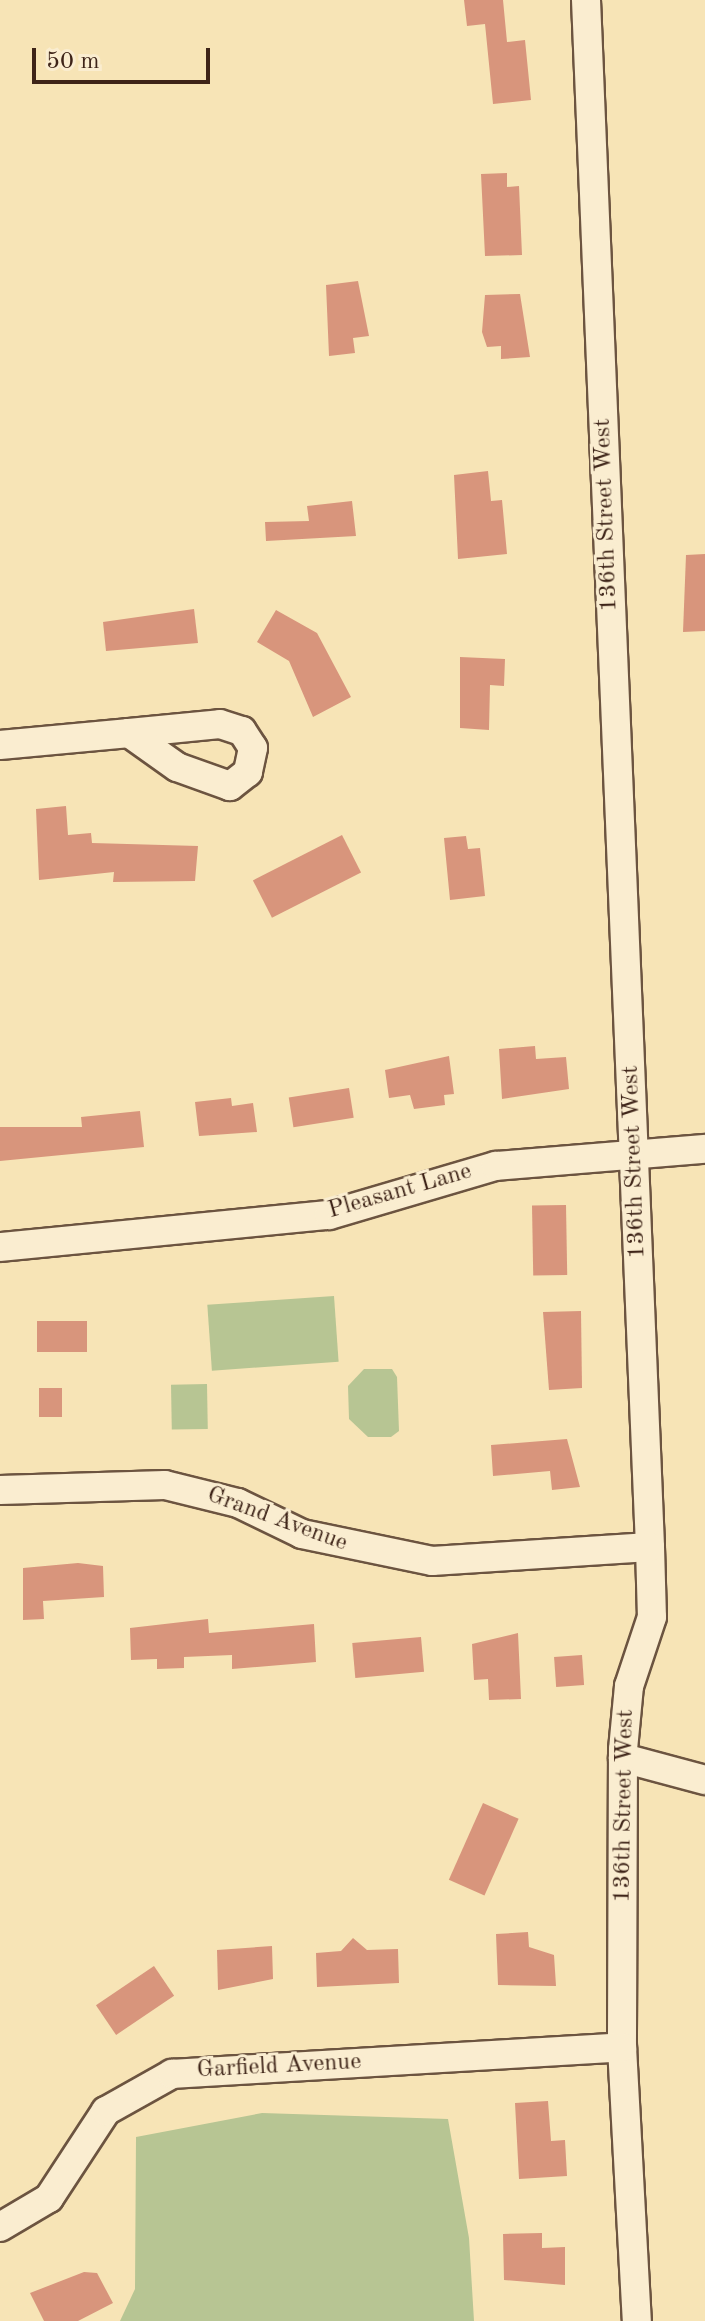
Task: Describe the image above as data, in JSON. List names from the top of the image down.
{
  "streets": {
    "street": [
      "136th Street West",
      "Pleasant Lane",
      "Grand Avenue",
      "Garfield Avenue"
    ]
  },
  "crossings": [
    ["136th Street West", "Pleasant Lane"],
    ["136th Street West", "Grand Avenue"],
    ["136th Street West", "Garfield Avenue"]
  ],
  "scale_bar": "50 m"
}
